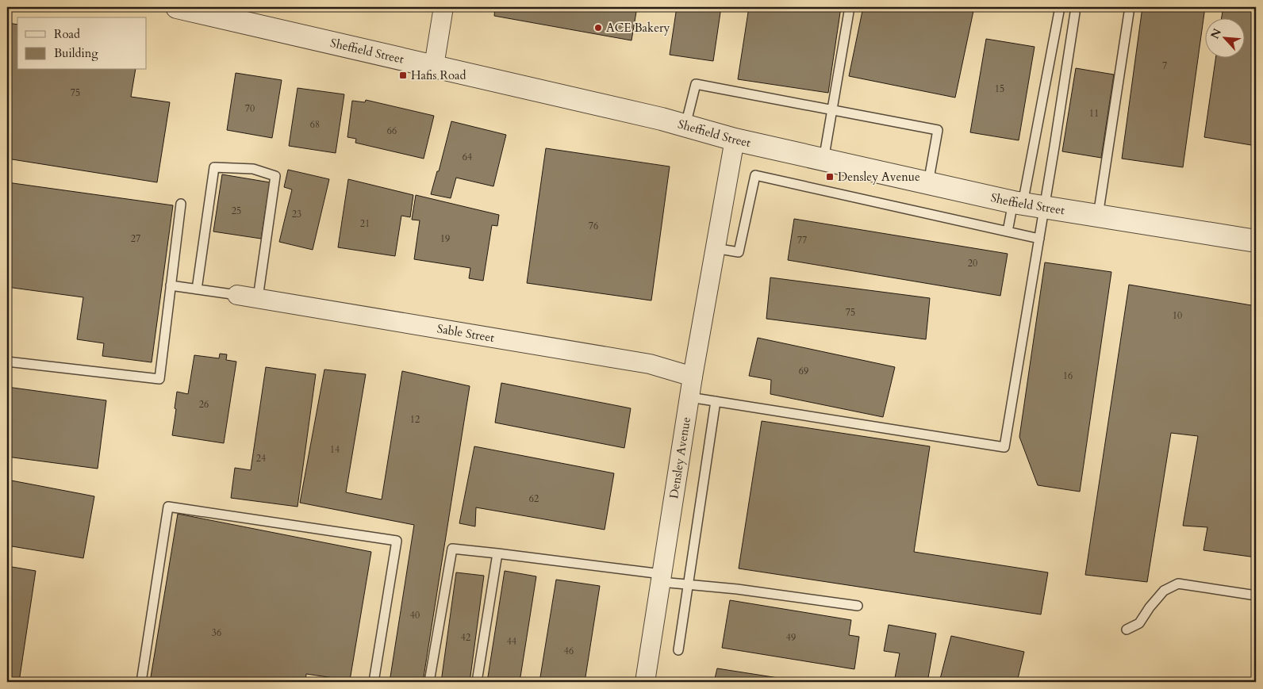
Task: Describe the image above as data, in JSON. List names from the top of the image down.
{
  "streets": {
    "street": ["Sheffield Street", "Sable Street", "Densley Avenue"]
  },
  "crossings": [
    ["Sheffield Street", "Densley Avenue"],
    ["Sable Street", "Densley Avenue"]
  ],
  "places": {
    "other": ["ACE Bakery"],
    "transit": ["Hafis Road", "Densley Avenue"]
  },
  "house_numbers": [
    "7",
    "15",
    "75",
    "70",
    "11",
    "68",
    "66",
    "64",
    "25",
    "23",
    "21",
    "76",
    "27",
    "19",
    "77",
    "20",
    "75",
    "10",
    "69",
    "16",
    "26",
    "12",
    "14",
    "24",
    "62",
    "40",
    "36",
    "42",
    "49",
    "44",
    "46"
  ],
  "legend": ["Road", "Building"],
  "north": "top left"
}
